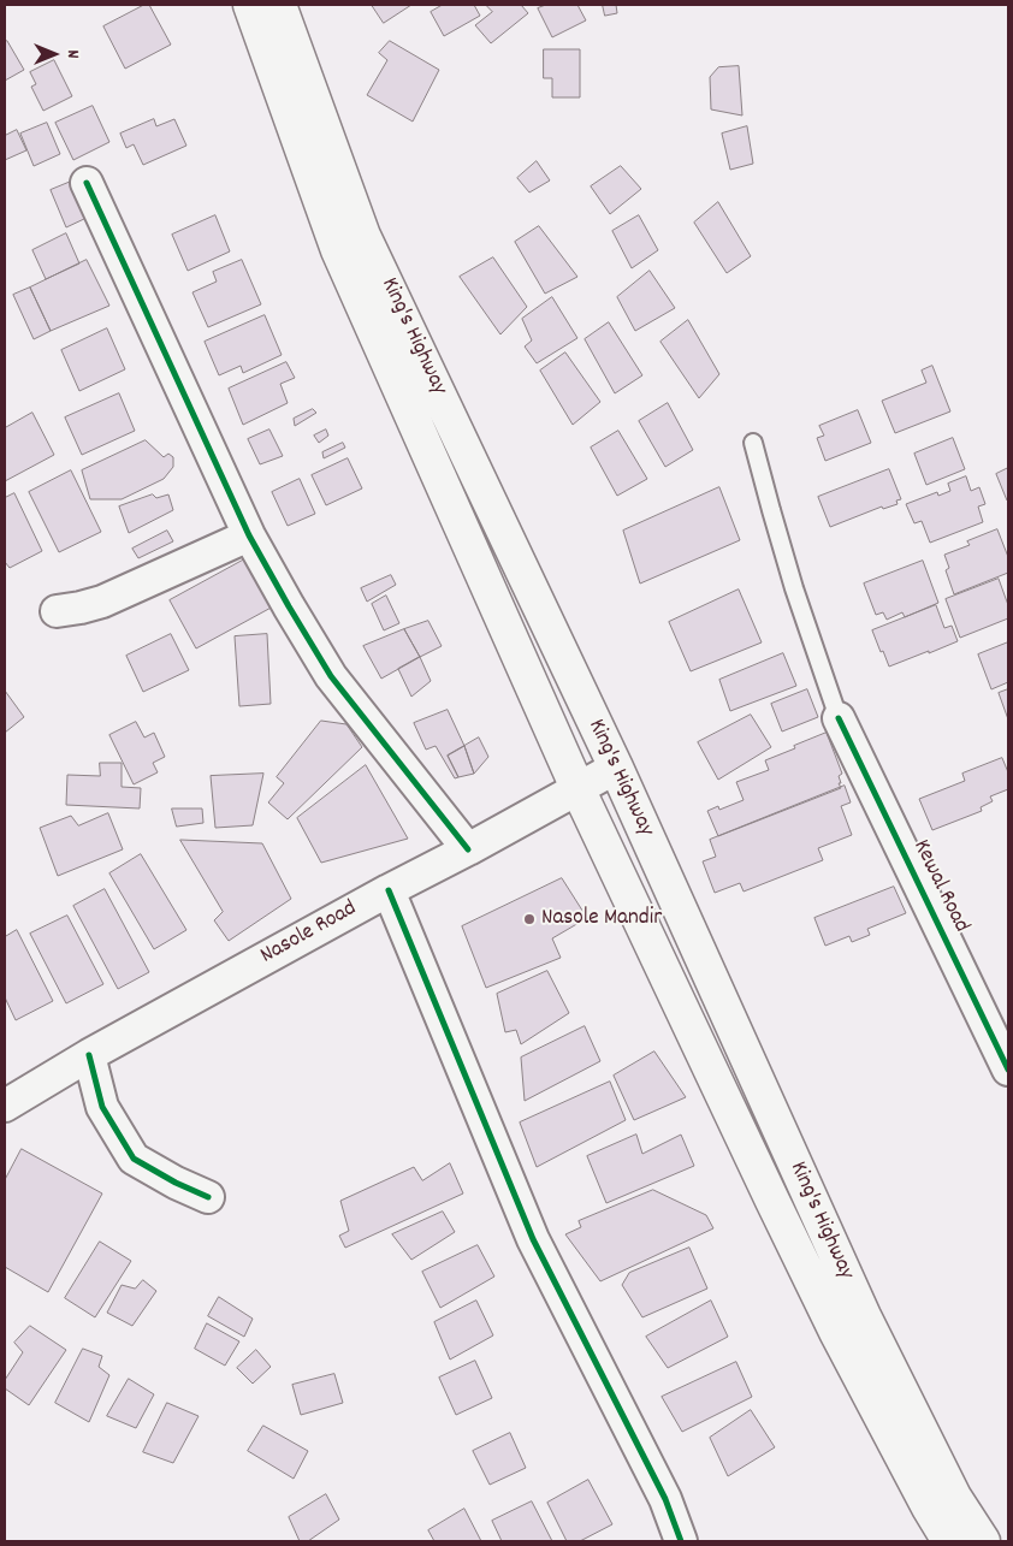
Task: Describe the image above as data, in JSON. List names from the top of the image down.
{
  "streets": {
    "highway": ["King's Highway"],
    "street": ["Kewal Road", "Nasole Road"]
  },
  "crossings": [
    ["King's Highway", "Nasole Road"]
  ],
  "places": ["Nasole Mandir"],
  "north": "right"
}
